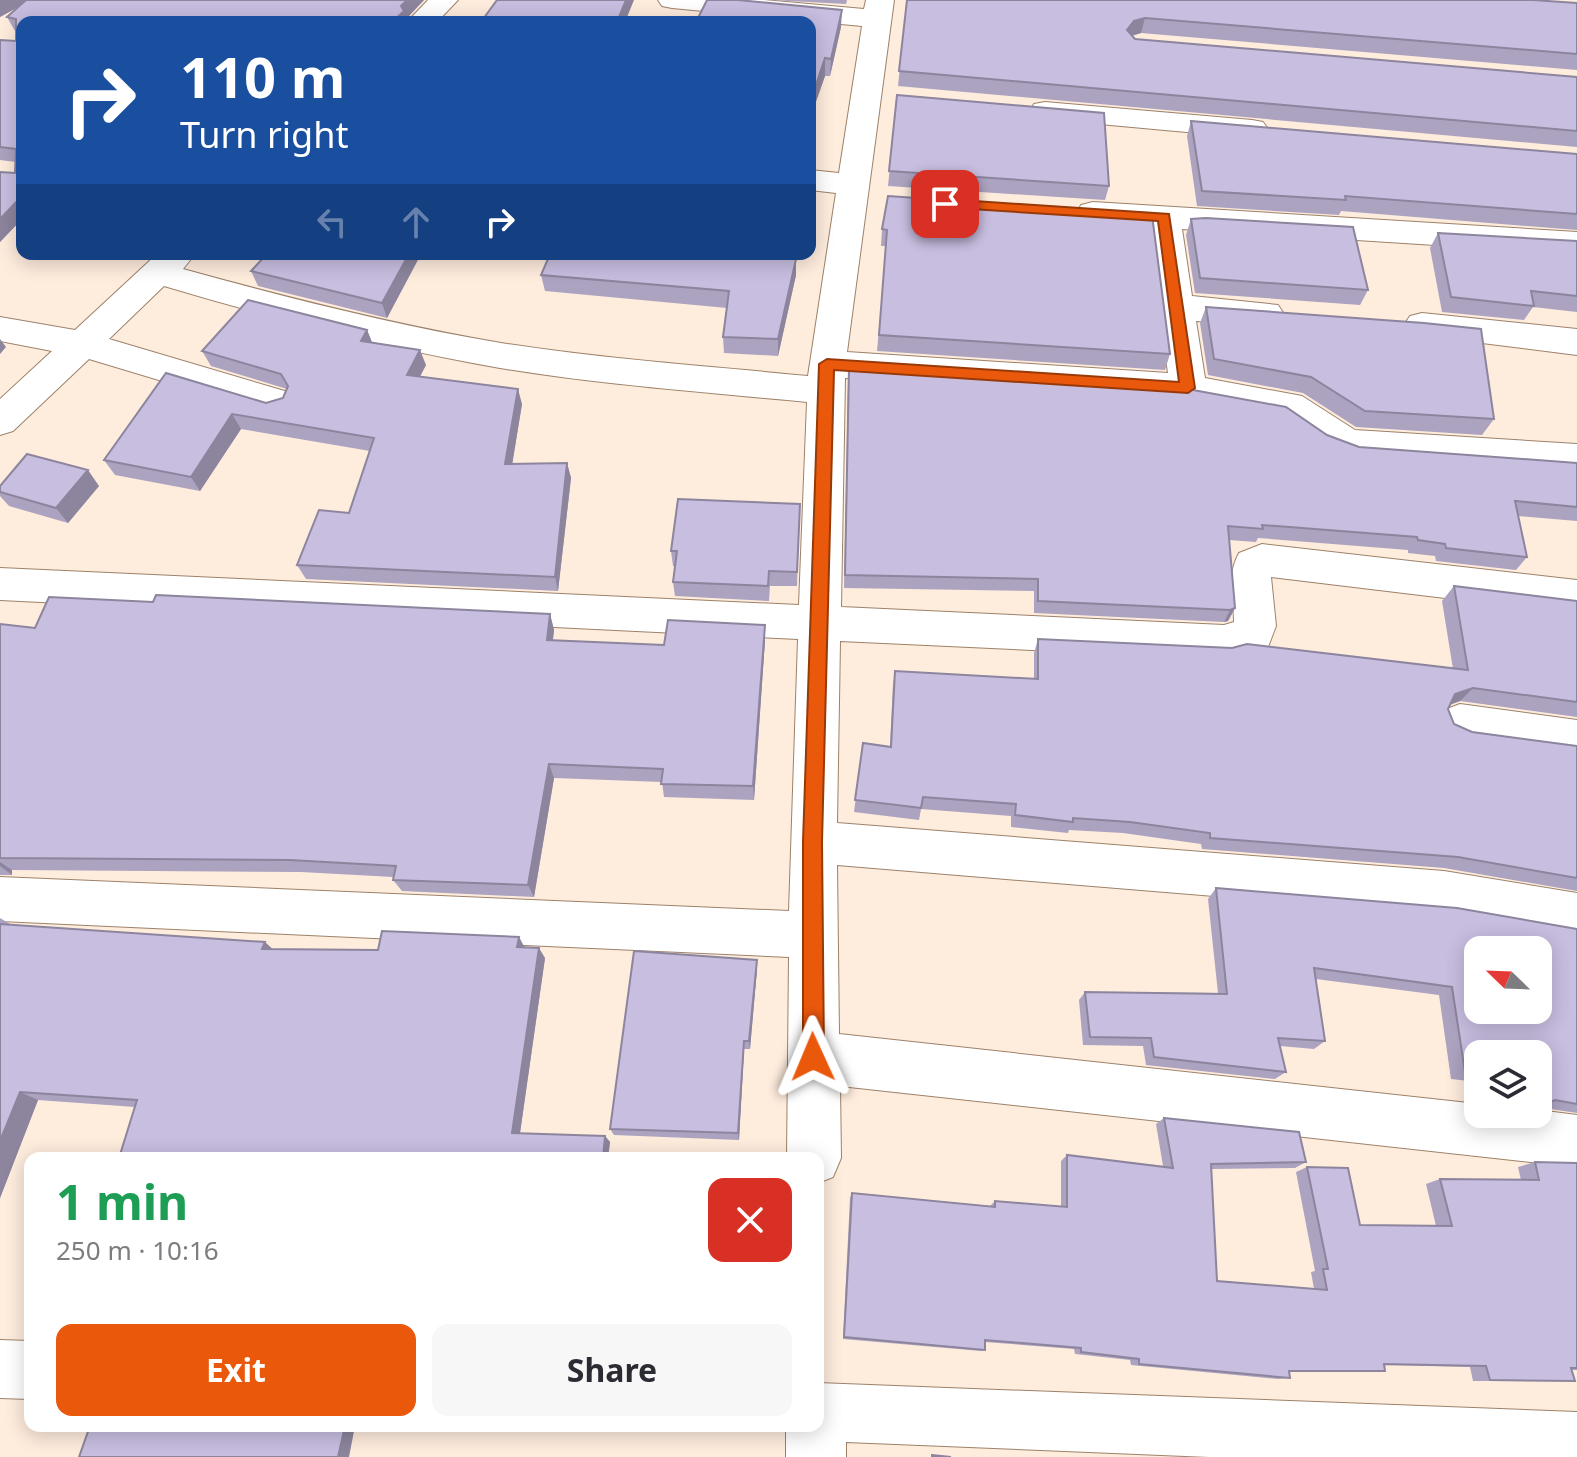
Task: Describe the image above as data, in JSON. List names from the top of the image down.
{
  "north": "top left",
  "page": {
    "turn": ["110 m", "Turn right"],
    "heading": ["1 min", "250 m · 10:16"],
    "buttons": ["Exit", "Share"]
  }
}
